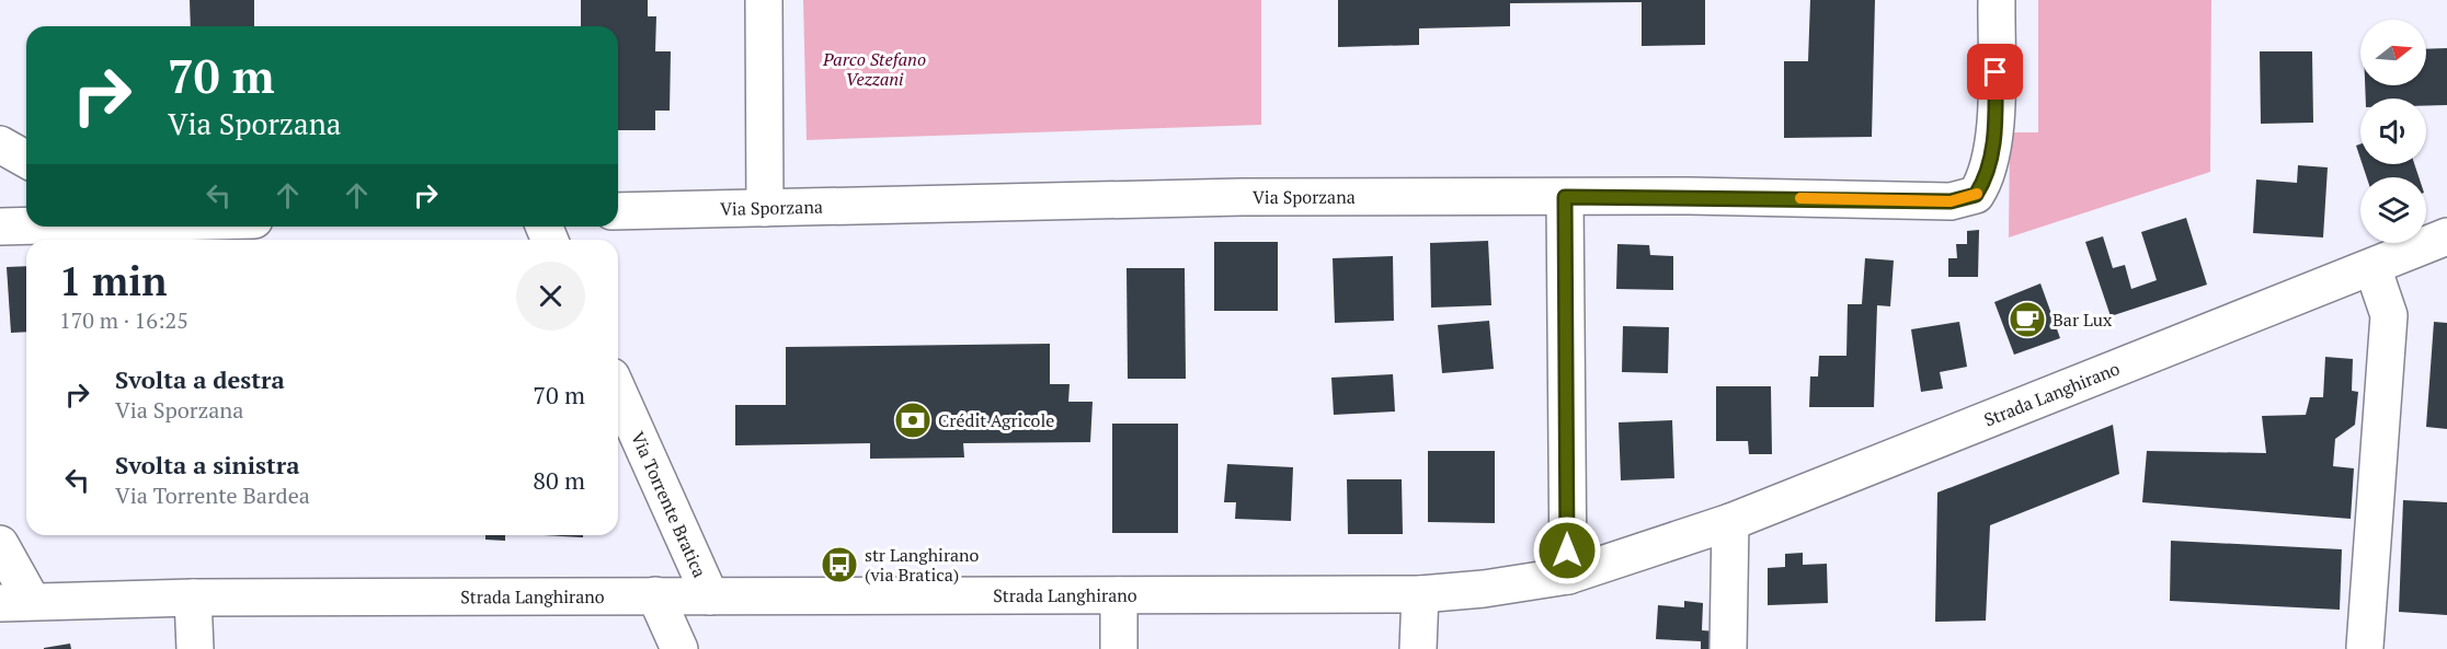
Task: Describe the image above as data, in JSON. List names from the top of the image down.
{
  "streets": {
    "street": ["Via Sporzana", "Strada Langhirano", "Via Torrente Bratica"]
  },
  "crossings": [
    ["Strada Langhirano", "Via Torrente Bratica"]
  ],
  "parks": ["Parco Stefano Vezzani"],
  "places": {
    "cafe": ["Bar Lux"],
    "bank": ["Crédit Agricole"],
    "bus stop": ["str Langhirano (via Bratica)"]
  },
  "north": "right",
  "page": {
    "turn": ["70 m", "Via Sporzana"],
    "heading": ["1 min", "170 m · 16:25"],
    "list": [
      {
        "name": "Svolta a destra",
        "note": "Via Sporzana",
        "value": "70 m"
      },
      {
        "name": "Svolta a sinistra",
        "note": "Via Torrente Bardea",
        "value": "80 m"
      }
    ]
  }
}
